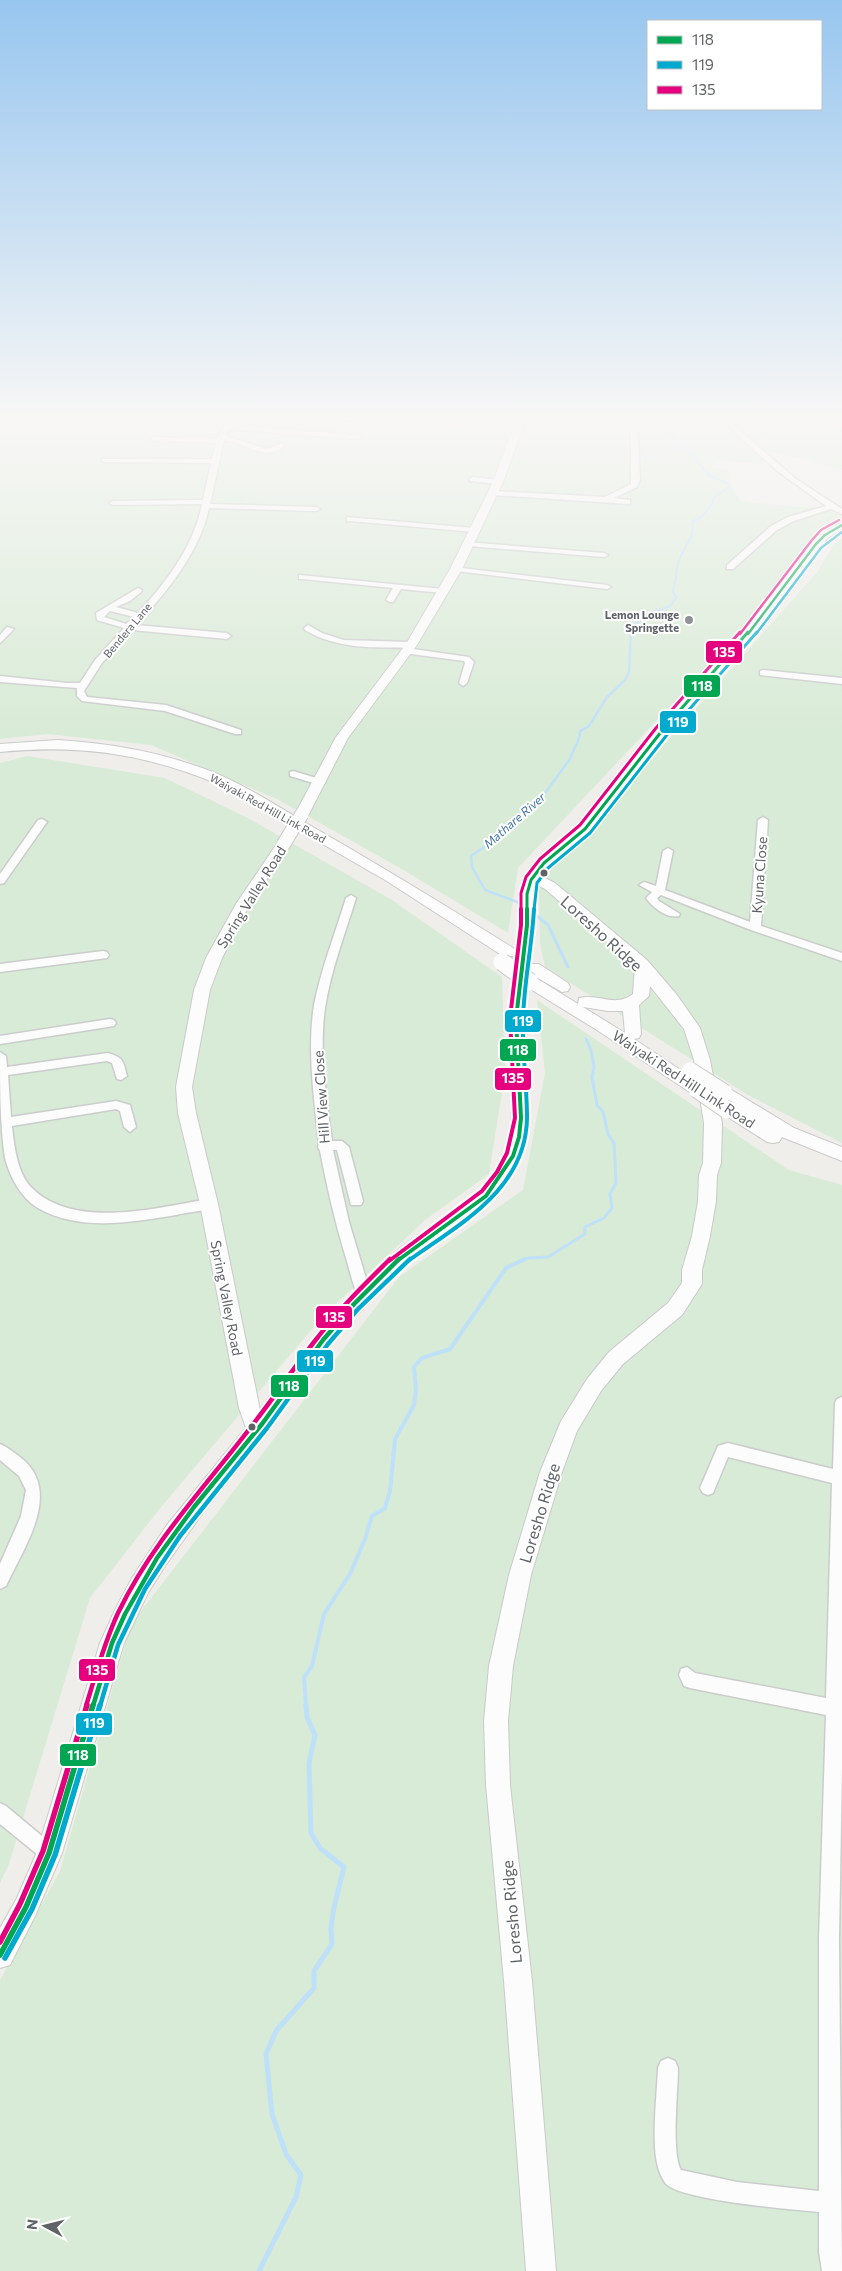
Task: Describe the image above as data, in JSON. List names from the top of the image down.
{
  "streets": {
    "main road": ["Waiyaki Red Hill Link Road", "Spring Valley Road", "Loresho Ridge"],
    "street": ["Bendera Lane", "Kyuna Close", "Hill View Close"]
  },
  "water": ["Mathare River"],
  "places": ["Lemon Lounge Springette"],
  "lines": ["transit line 135", "transit line 118", "transit line 119"],
  "legend": ["118", "119", "135"],
  "north": "left"
}
